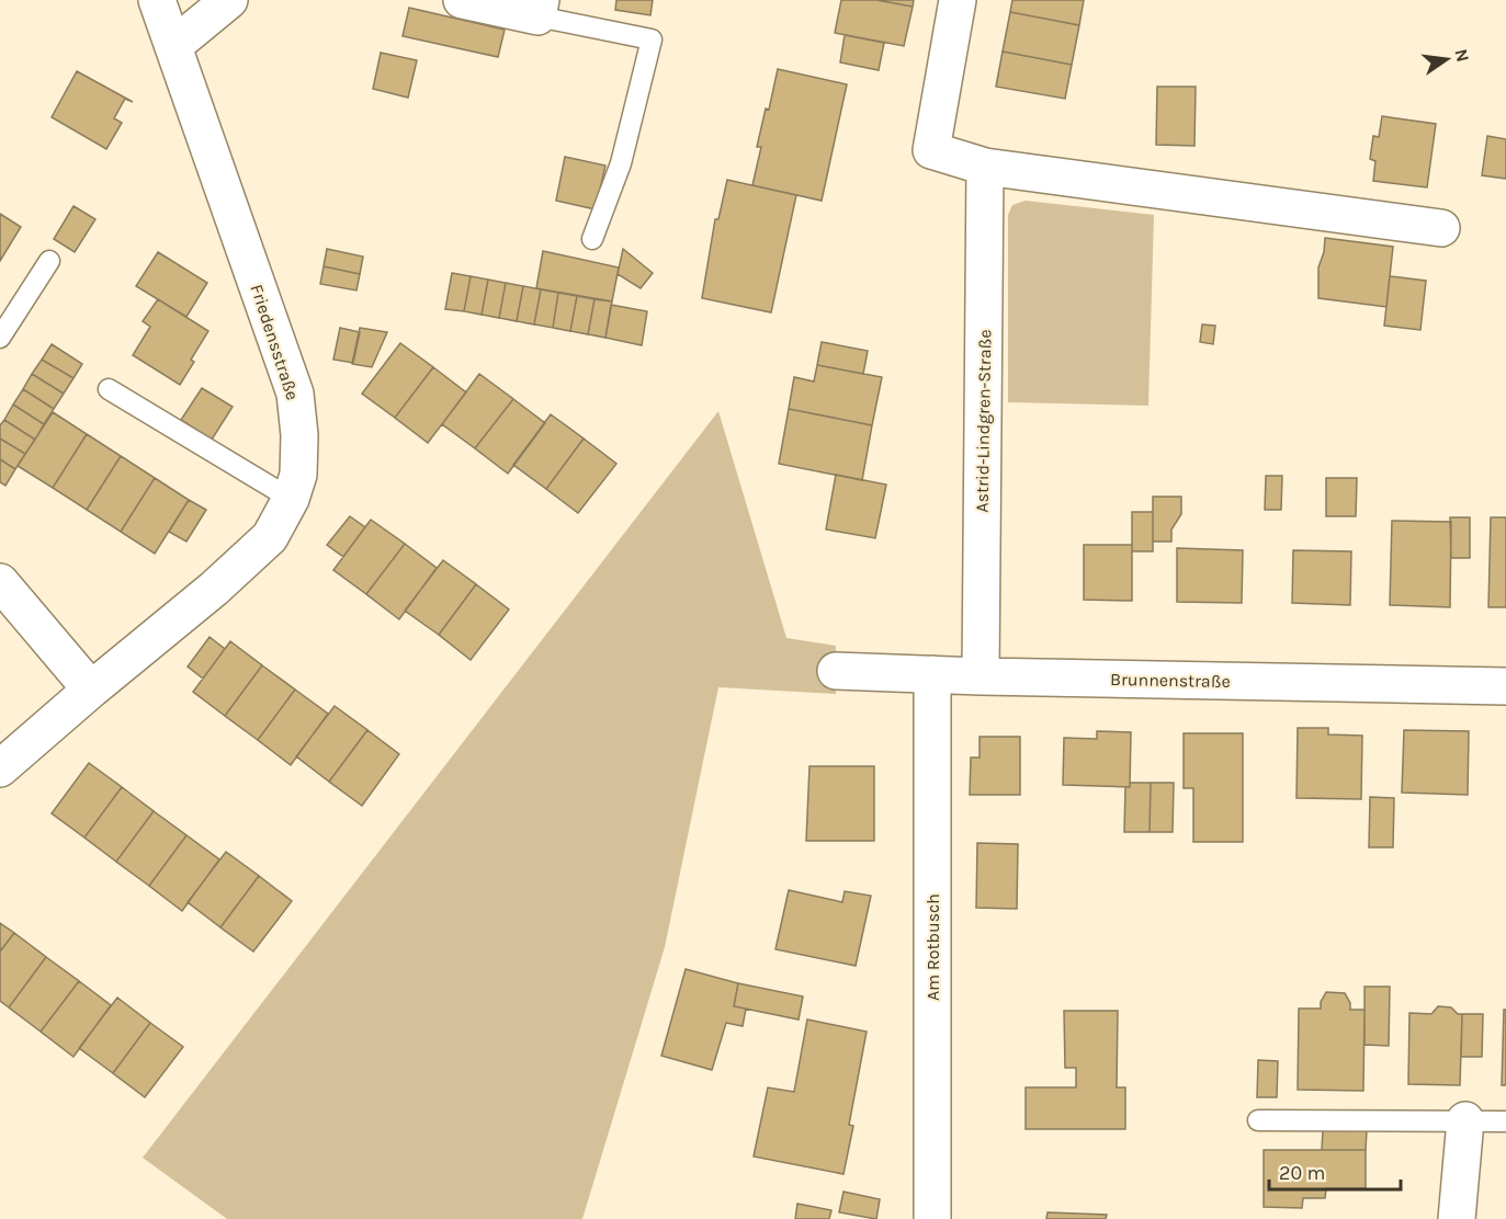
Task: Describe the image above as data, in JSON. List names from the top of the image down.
{
  "streets": {
    "street": [
      "Friedensstraße",
      "Astrid-Lindgren-Straße",
      "Brunnenstraße",
      "Am Rotbusch"
    ]
  },
  "crossings": [
    ["Astrid-Lindgren-Straße", "Brunnenstraße"],
    ["Brunnenstraße", "Am Rotbusch"]
  ],
  "scale_bar": "20 m",
  "north": "right"
}
